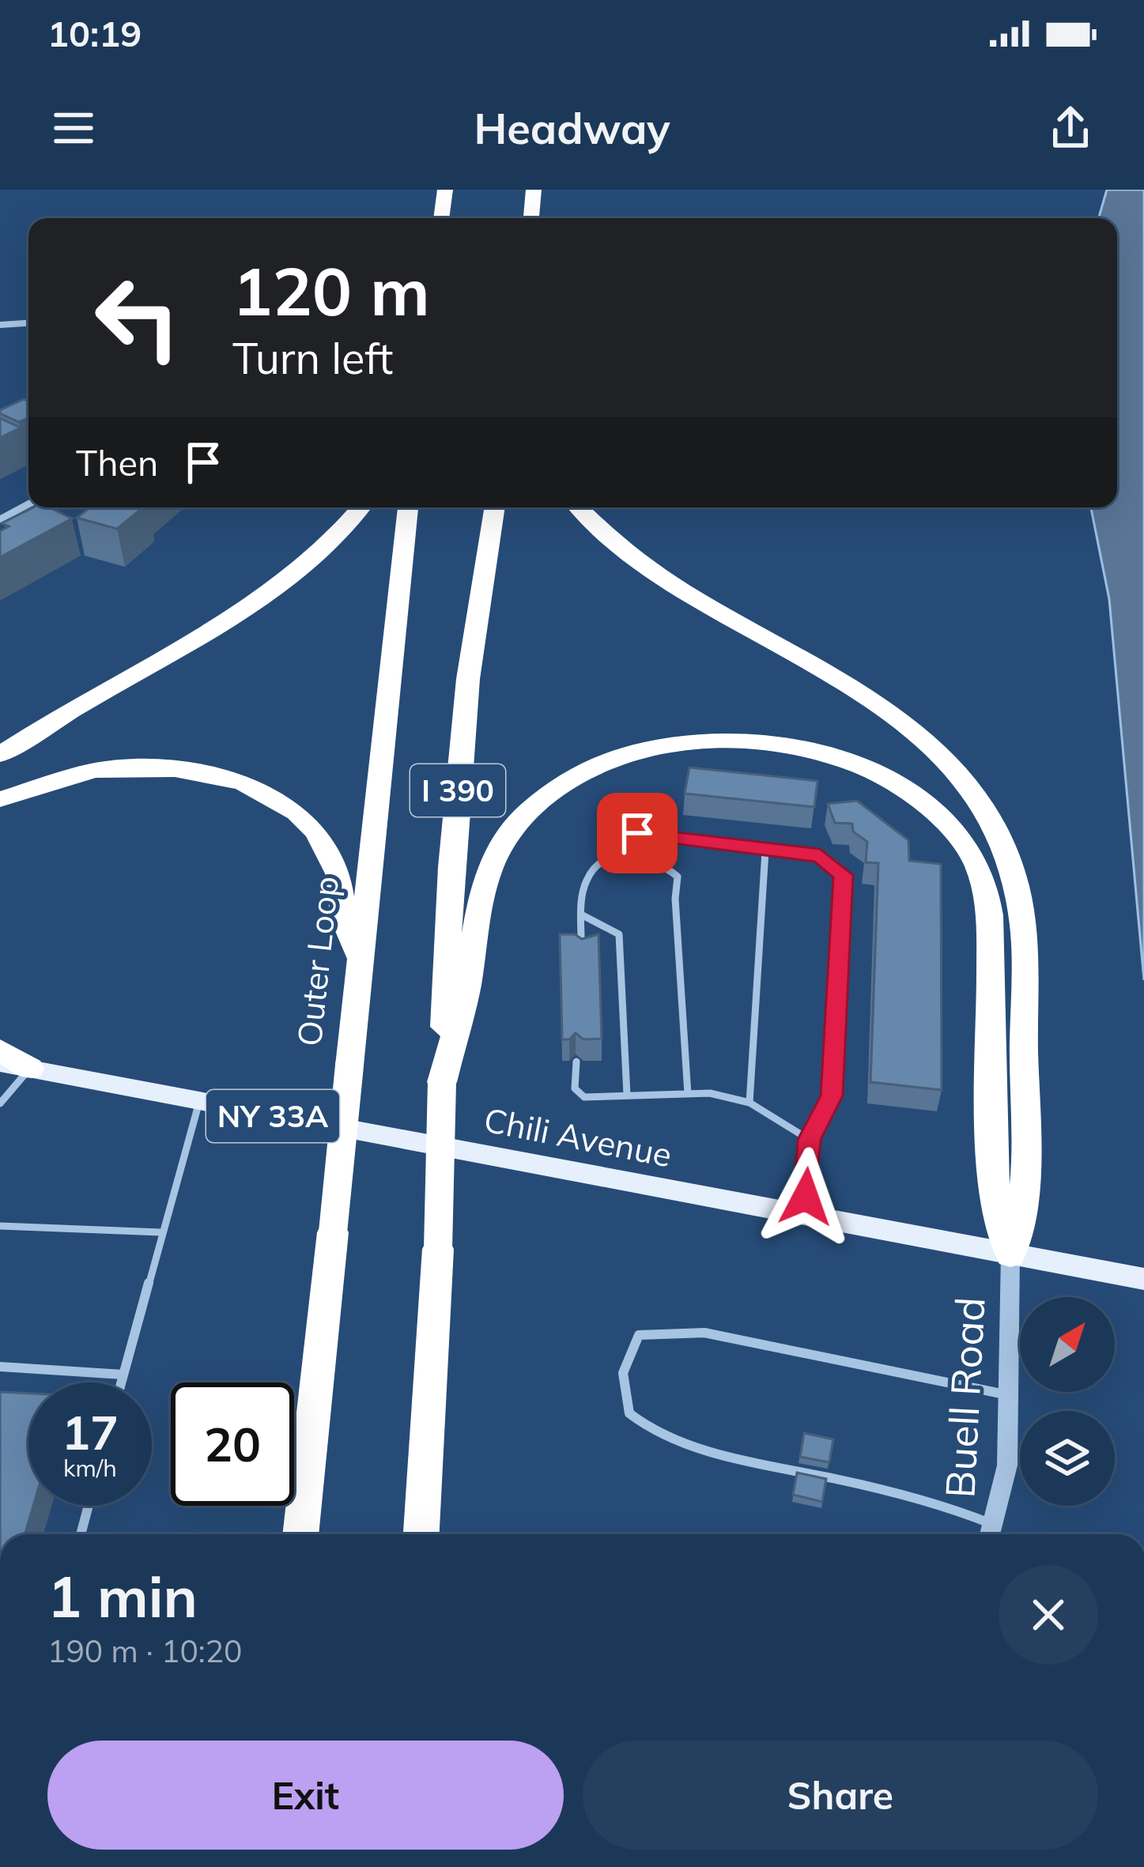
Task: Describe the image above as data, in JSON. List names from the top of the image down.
{
  "streets": {
    "highway": ["I 390", "Outer Loop"],
    "main road": ["NY 33A", "Chili Avenue"],
    "street": ["Buell Road"]
  },
  "crossings": [
    ["Chili Avenue", "Buell Road"]
  ],
  "north": "top right",
  "page": {
    "status": "10:19",
    "header": "Headway",
    "turn": ["120 m", "Turn left"],
    "then": "Then",
    "speed": "17 km/h",
    "limit": "20",
    "heading": ["1 min", "190 m · 10:20"],
    "buttons": ["Exit", "Share"]
  }
}
